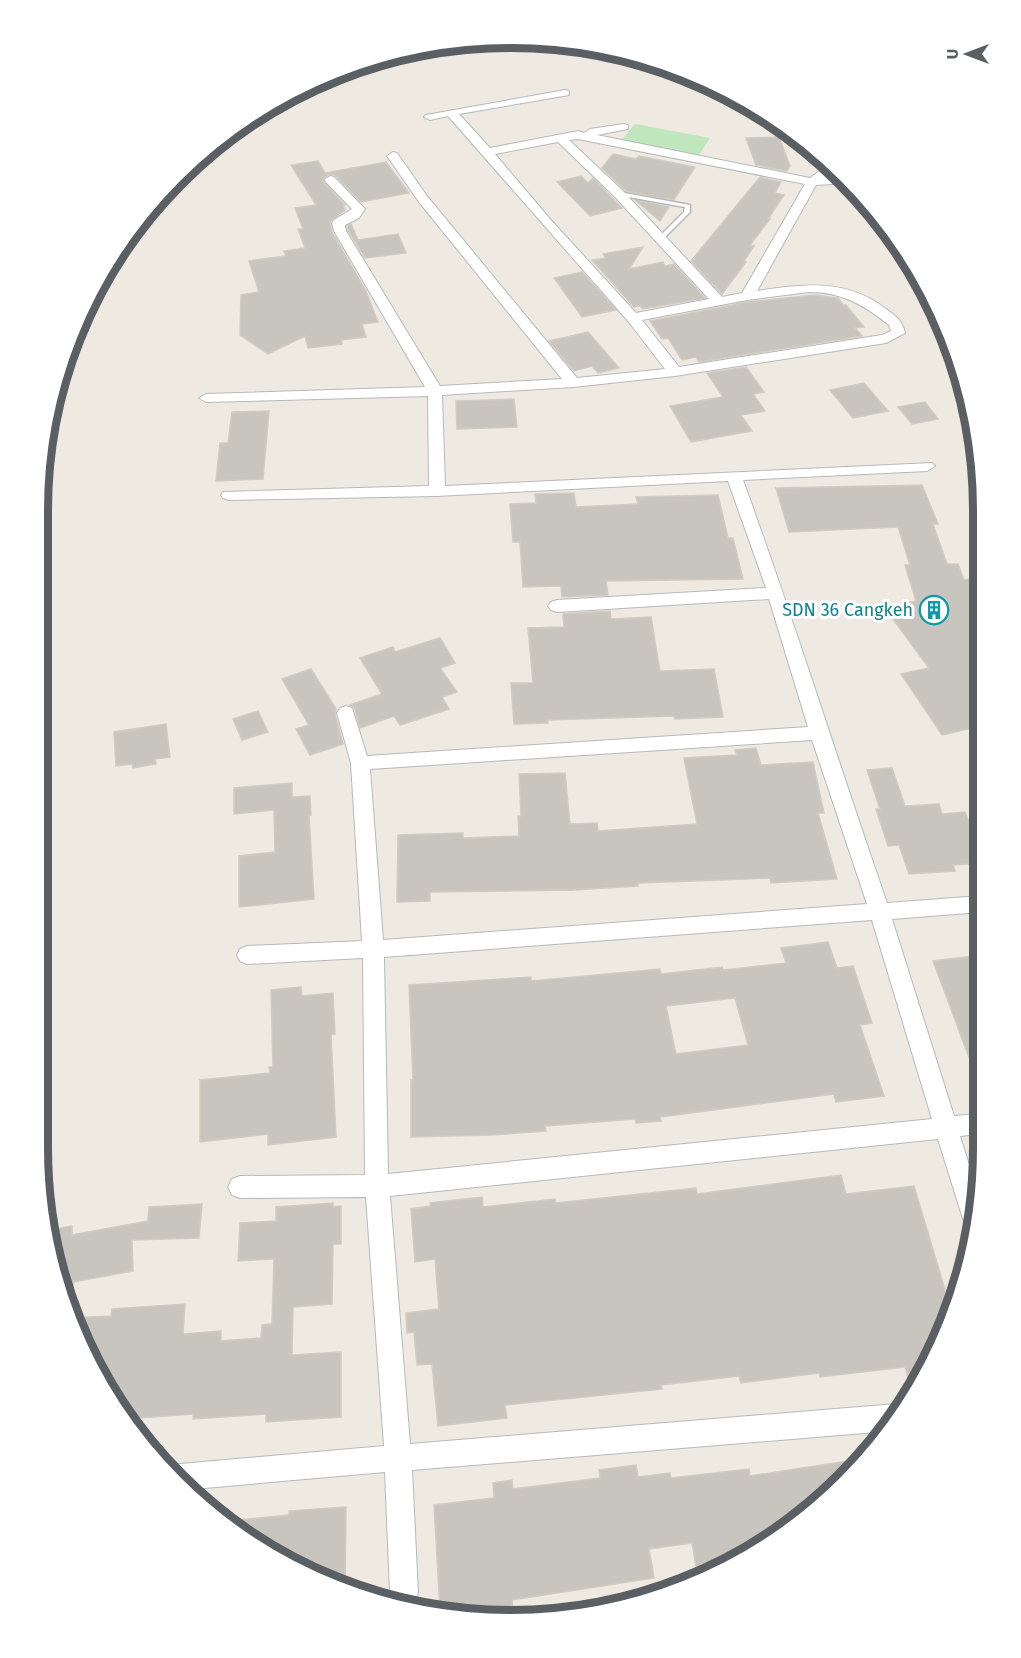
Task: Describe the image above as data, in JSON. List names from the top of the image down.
{
  "places": {
    "building": ["SDN 36 Cangkeh"]
  },
  "north": "left"
}
